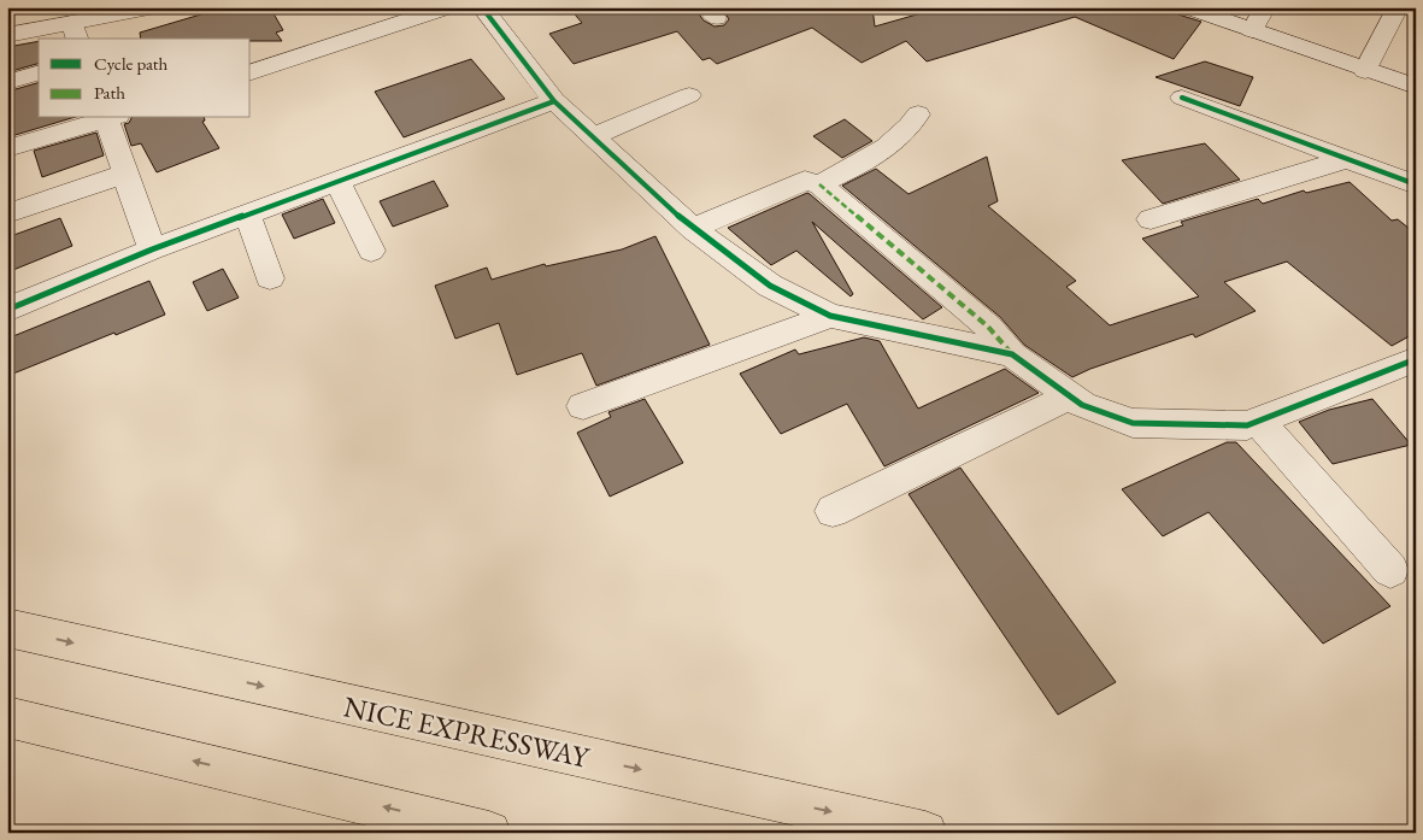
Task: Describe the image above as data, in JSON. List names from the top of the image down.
{
  "streets": {
    "highway": ["NICE EXPRESSWAY"]
  },
  "legend": ["Cycle path", "Path"]
}
